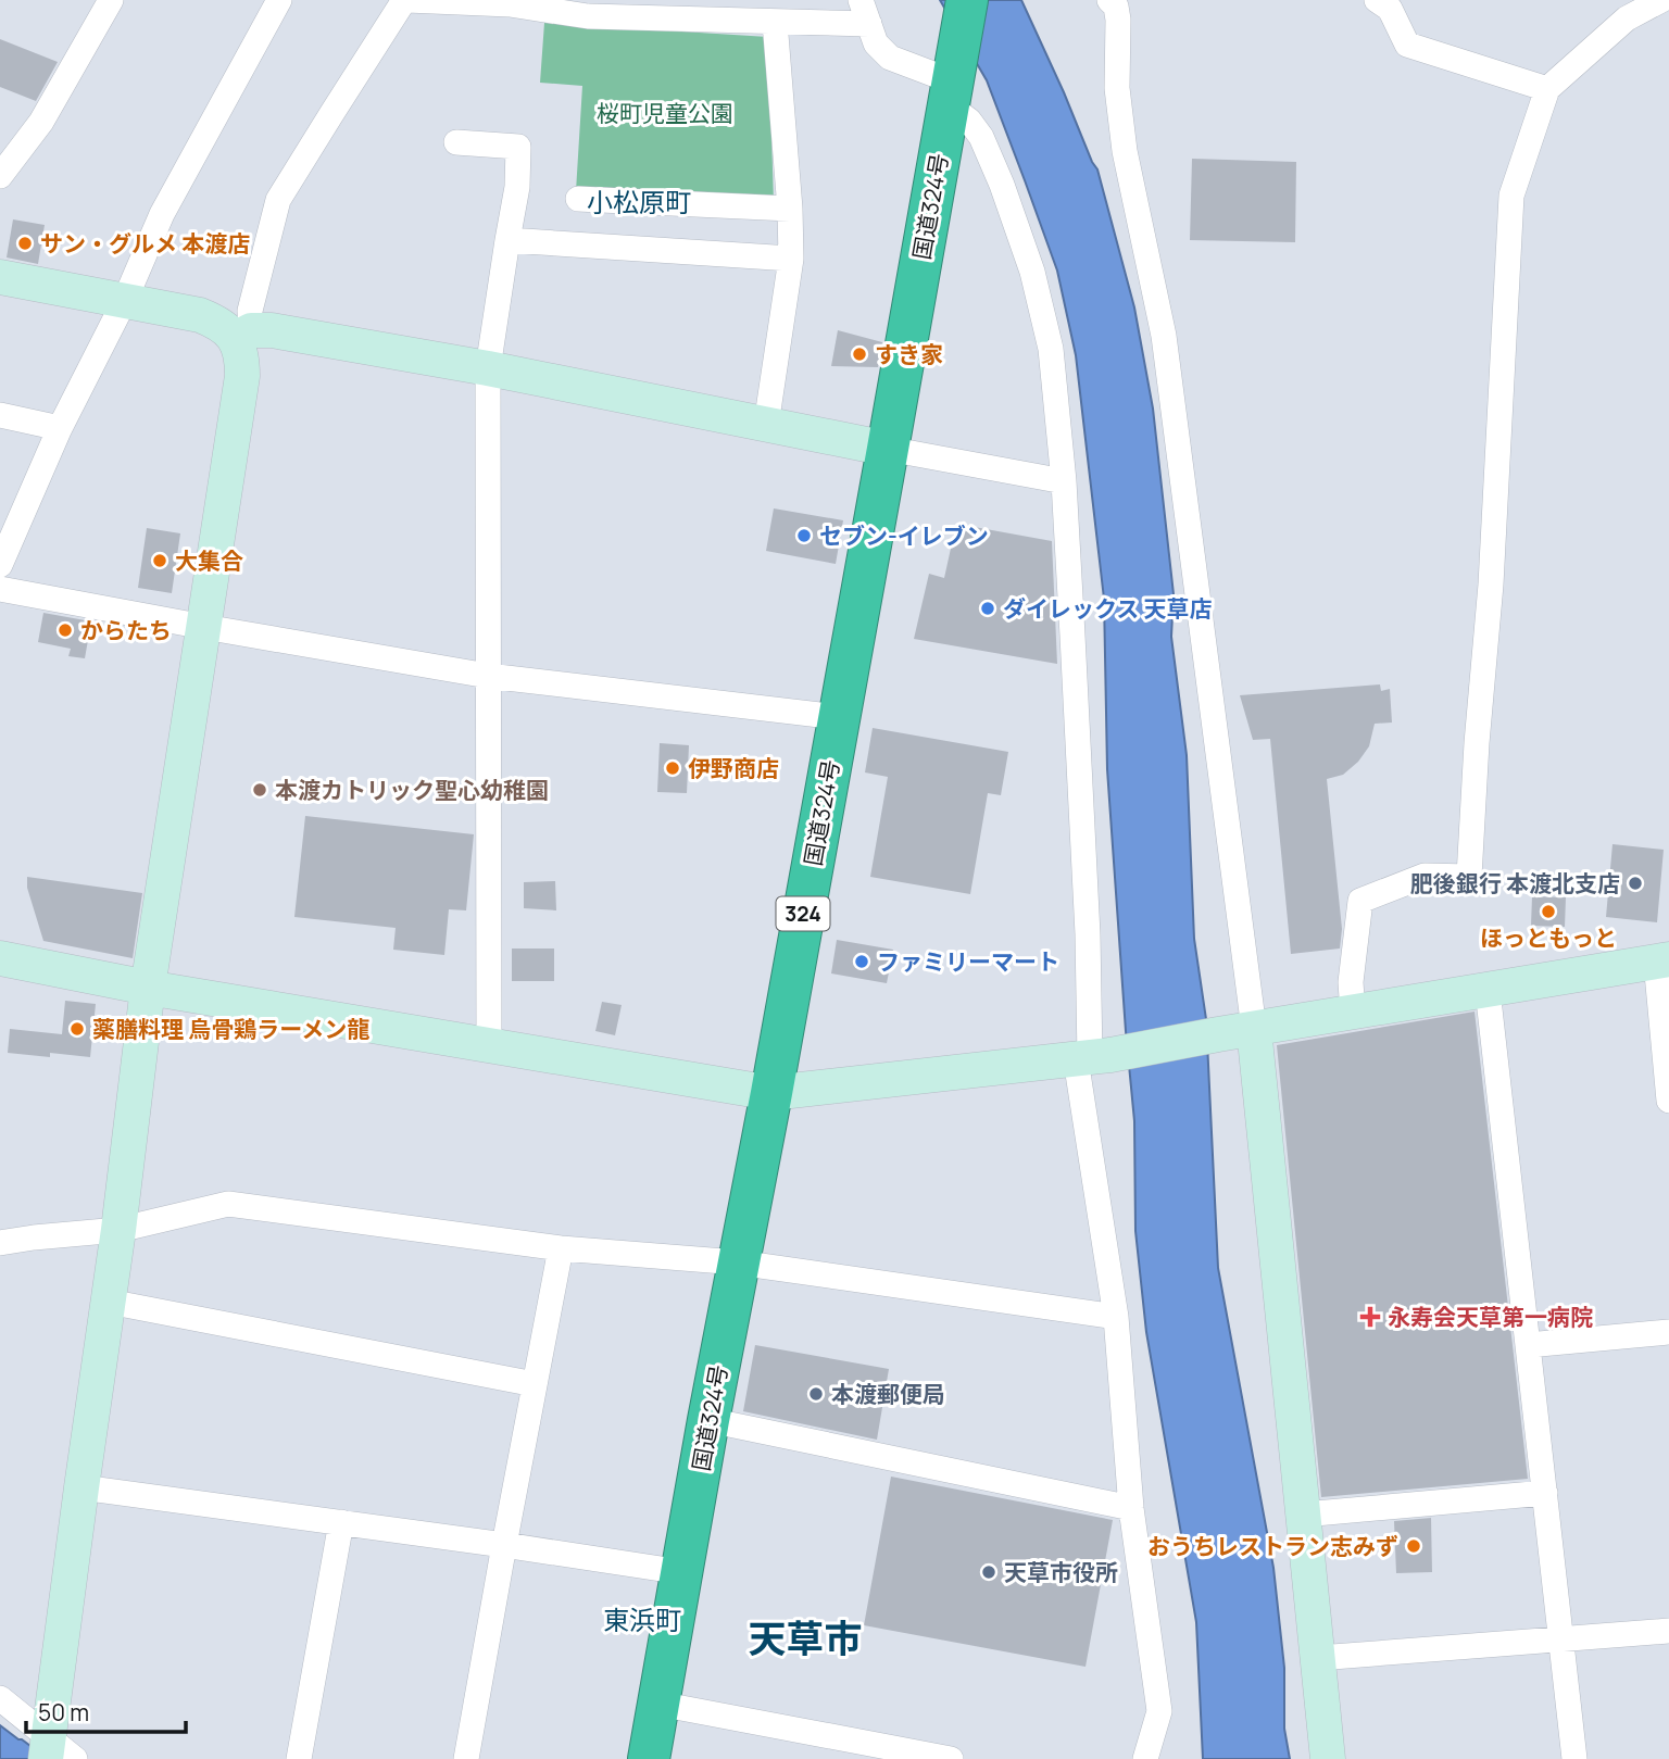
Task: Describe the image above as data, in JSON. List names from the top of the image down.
{
  "streets": {
    "highway": ["国道324号", "324"]
  },
  "districts": ["小松原町", "東浜町", "天草市"],
  "parks": ["桜町児童公園"],
  "places": {
    "other": [
      "サン・グルメ 本渡店",
      "すき家",
      "セブン-イレブン",
      "大集合",
      "ダイレックス 天草店",
      "からたち",
      "伊野商店",
      "本渡カトリック聖心幼稚園",
      "肥後銀行 本渡北支店",
      "ほっともっと",
      "ファミリーマート",
      "薬膳料理 烏骨鶏ラーメン龍",
      "本渡郵便局",
      "おうちレストラン志みず",
      "天草市役所"
    ],
    "health": ["永寿会天草第一病院"]
  },
  "scale_bar": "50 m"
}
